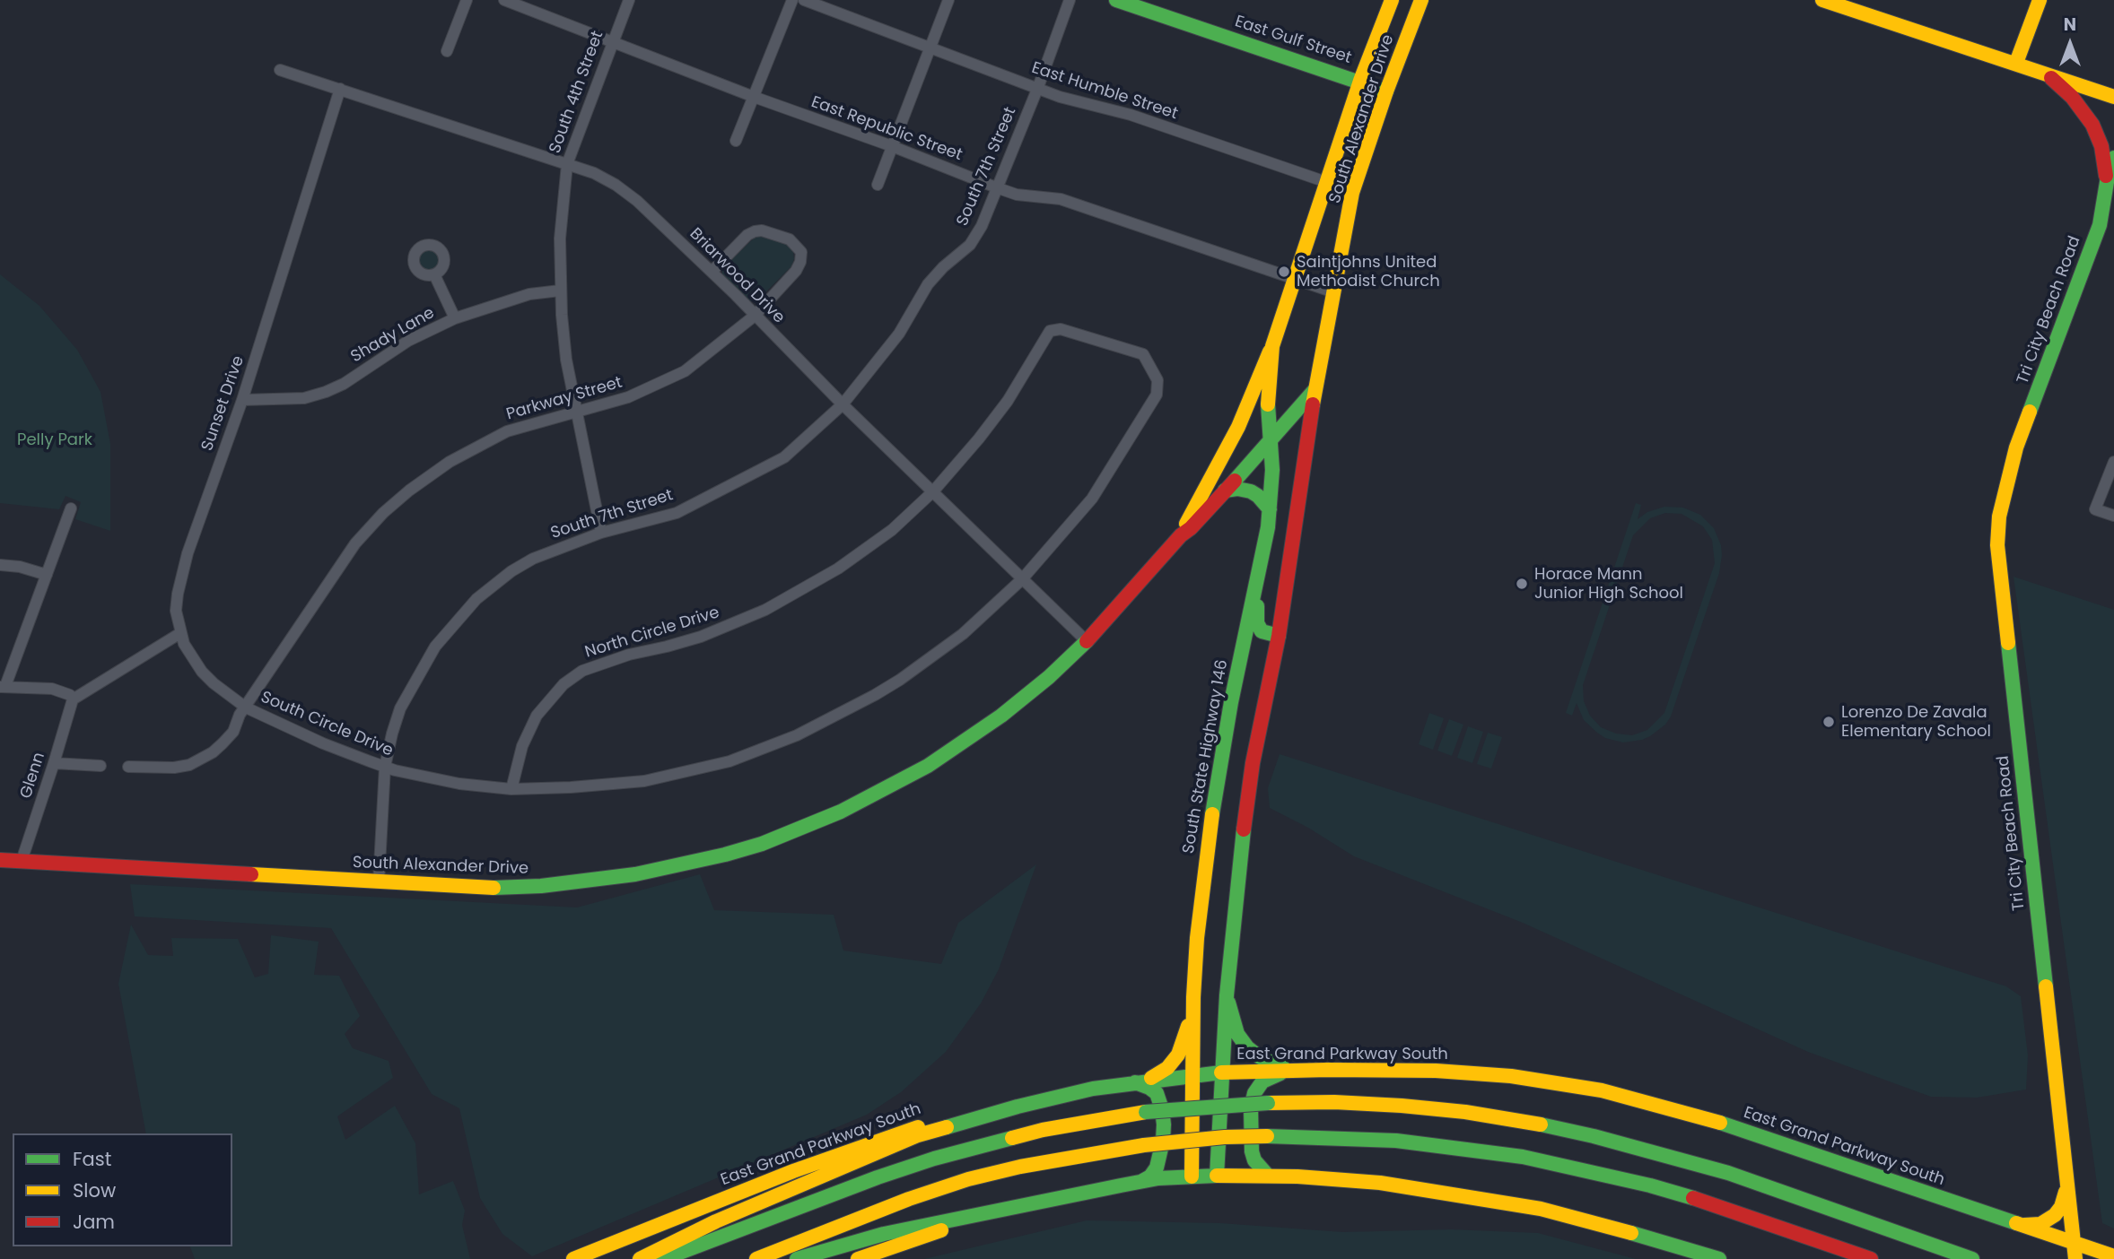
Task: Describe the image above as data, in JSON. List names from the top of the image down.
{
  "streets": {
    "main road": [
      "East Gulf Street",
      "South Alexander Drive",
      "Tri City Beach Road",
      "South State Highway 146",
      "East Grand Parkway South"
    ],
    "street": [
      "East Humble Street",
      "South 4th Street",
      "East Republic Street",
      "South 7th Street",
      "Briarwood Drive",
      "Shady Lane",
      "Parkway Street",
      "Sunset Drive",
      "North Circle Drive",
      "South Circle Drive",
      "Glenn"
    ]
  },
  "crossings": [
    ["East Gulf Street", "South Alexander Drive"],
    ["East Humble Street", "South Alexander Drive"],
    ["East Humble Street", "South 7th Street"],
    ["South 4th Street", "East Republic Street"],
    ["South 4th Street", "South 7th Street"],
    ["South 4th Street", "Briarwood Drive"],
    ["South 4th Street", "Shady Lane"],
    ["South 4th Street", "Parkway Street"],
    ["South Alexander Drive", "East Republic Street"],
    ["South Alexander Drive", "South 7th Street"],
    ["South Alexander Drive", "Briarwood Drive"],
    ["South Alexander Drive", "South State Highway 146"],
    ["South Alexander Drive", "Glenn"],
    ["East Republic Street", "South 7th Street"],
    ["South 7th Street", "Briarwood Drive"],
    ["South 7th Street", "South Circle Drive"],
    ["Briarwood Drive", "Parkway Street"],
    ["Briarwood Drive", "Sunset Drive"],
    ["Briarwood Drive", "North Circle Drive"],
    ["Briarwood Drive", "South Circle Drive"],
    ["Tri City Beach Road", "East Grand Parkway South"],
    ["Shady Lane", "Sunset Drive"],
    ["Parkway Street", "Sunset Drive"],
    ["Parkway Street", "South Circle Drive"],
    ["Sunset Drive", "South Circle Drive"],
    ["North Circle Drive", "South Circle Drive"],
    ["South State Highway 146", "East Grand Parkway South"]
  ],
  "parks": ["Pelly Park"],
  "places": ["Saintjohns United Methodist Church", "Horace Mann Junior High School", "Lorenzo De Zavala Elementary School"],
  "legend": ["Fast", "Slow", "Jam"],
  "north": "top"
}
